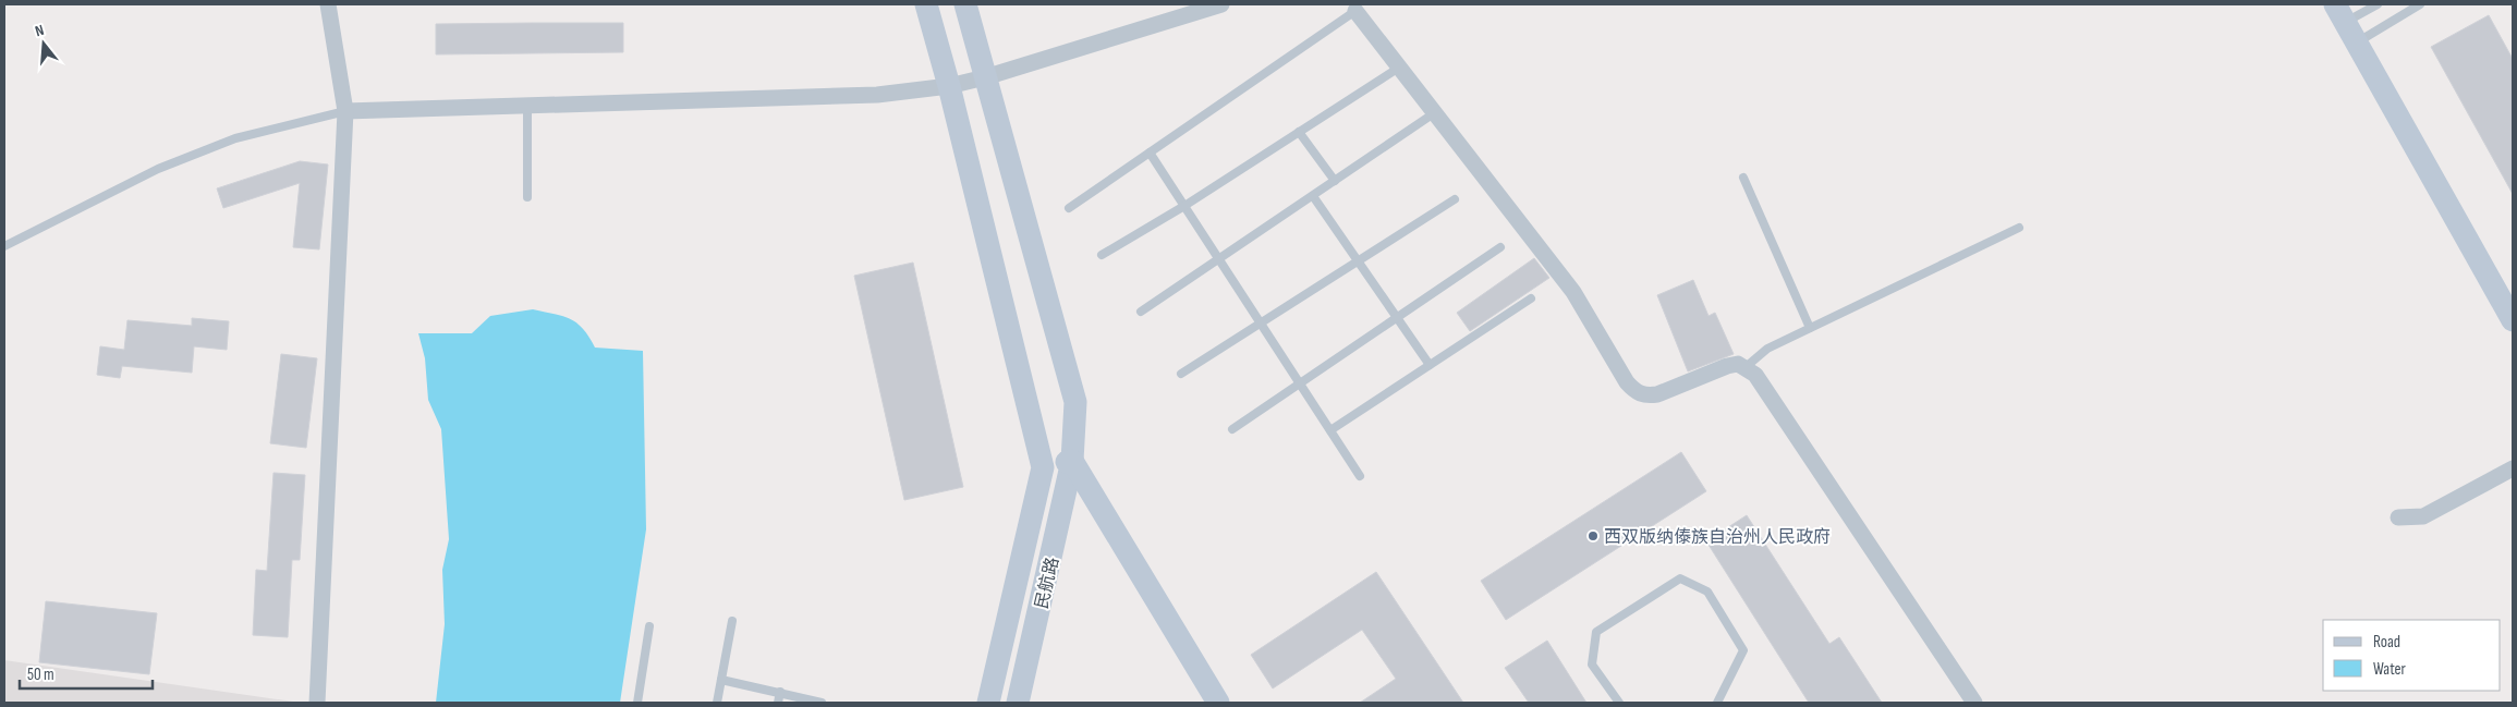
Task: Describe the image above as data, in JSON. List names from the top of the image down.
{
  "streets": {
    "main road": ["民航路"]
  },
  "places": ["西双版纳傣族自治州人民政府"],
  "legend": ["Road", "Water"],
  "scale_bar": "50 m",
  "north": "top"
}
